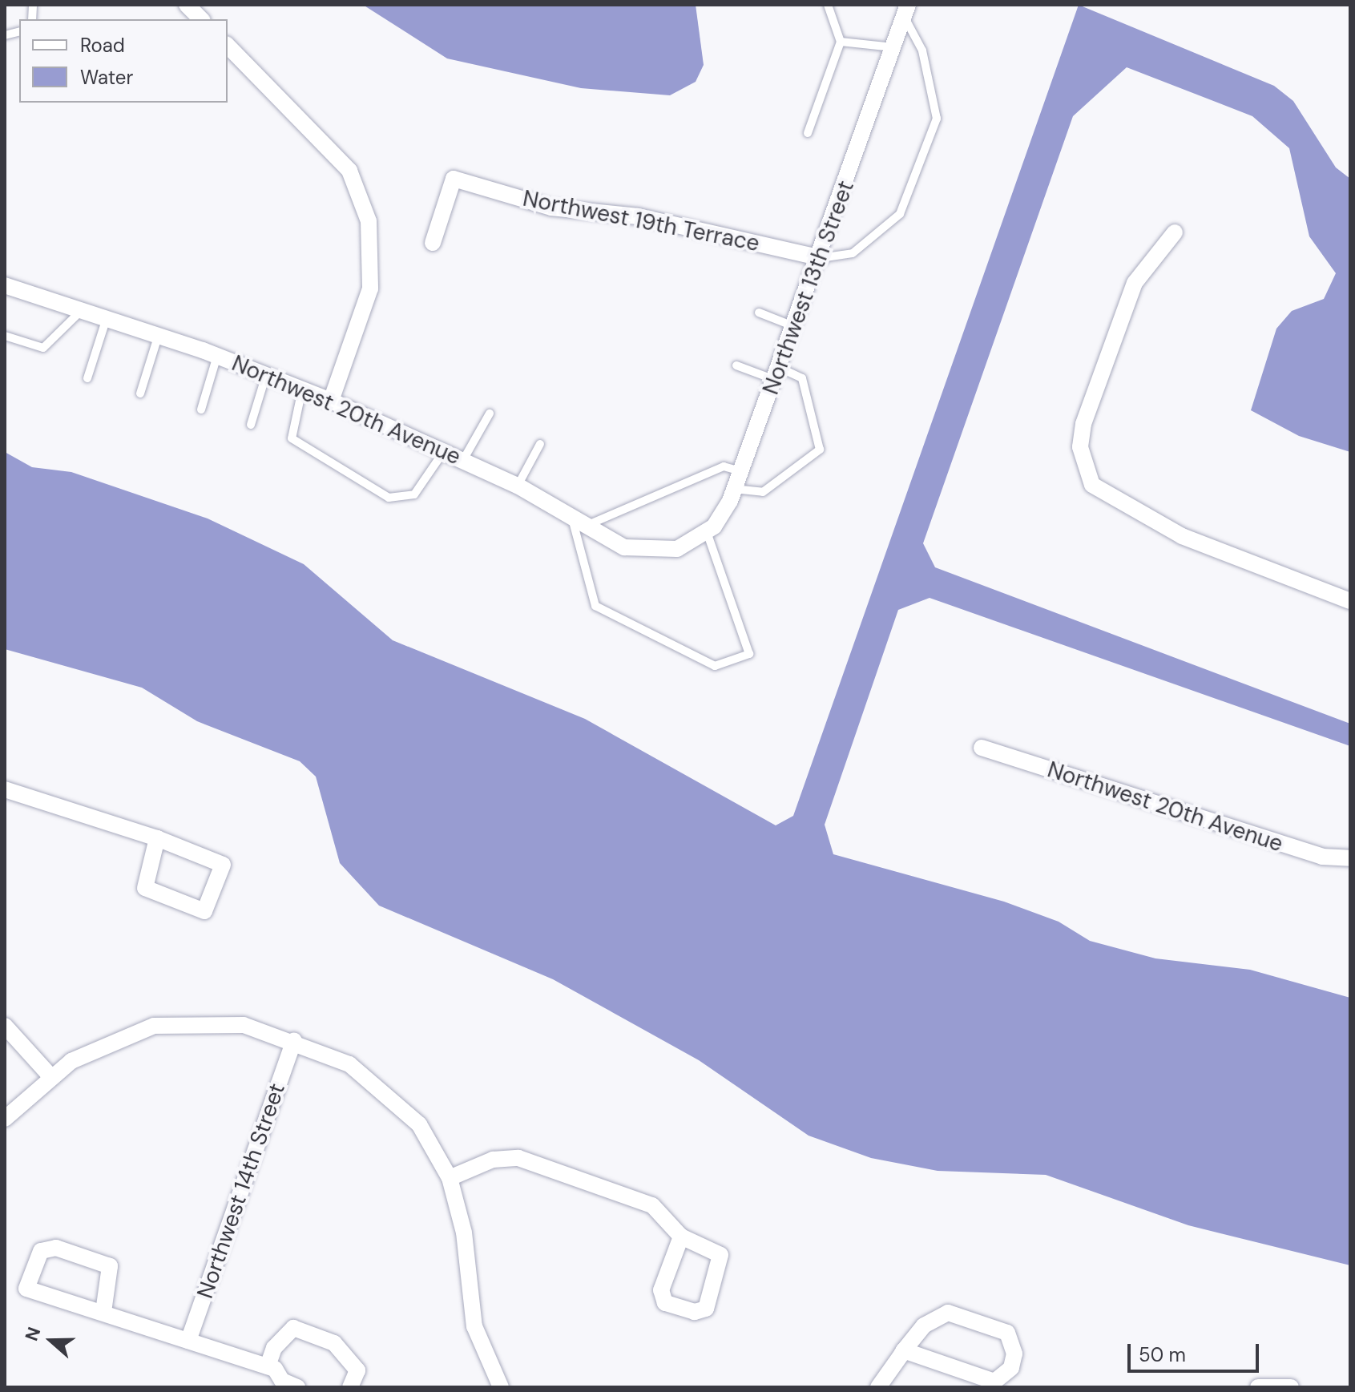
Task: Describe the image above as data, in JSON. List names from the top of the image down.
{
  "streets": {
    "street": [
      "Northwest 19th Terrace",
      "Northwest 13th Street",
      "Northwest 20th Avenue",
      "Northwest 14th Street"
    ]
  },
  "crossings": [
    ["Northwest 19th Terrace", "Northwest 13th Street"],
    ["Northwest 13th Street", "Northwest 20th Avenue"]
  ],
  "legend": ["Road", "Water"],
  "scale_bar": "50 m",
  "north": "left"
}
